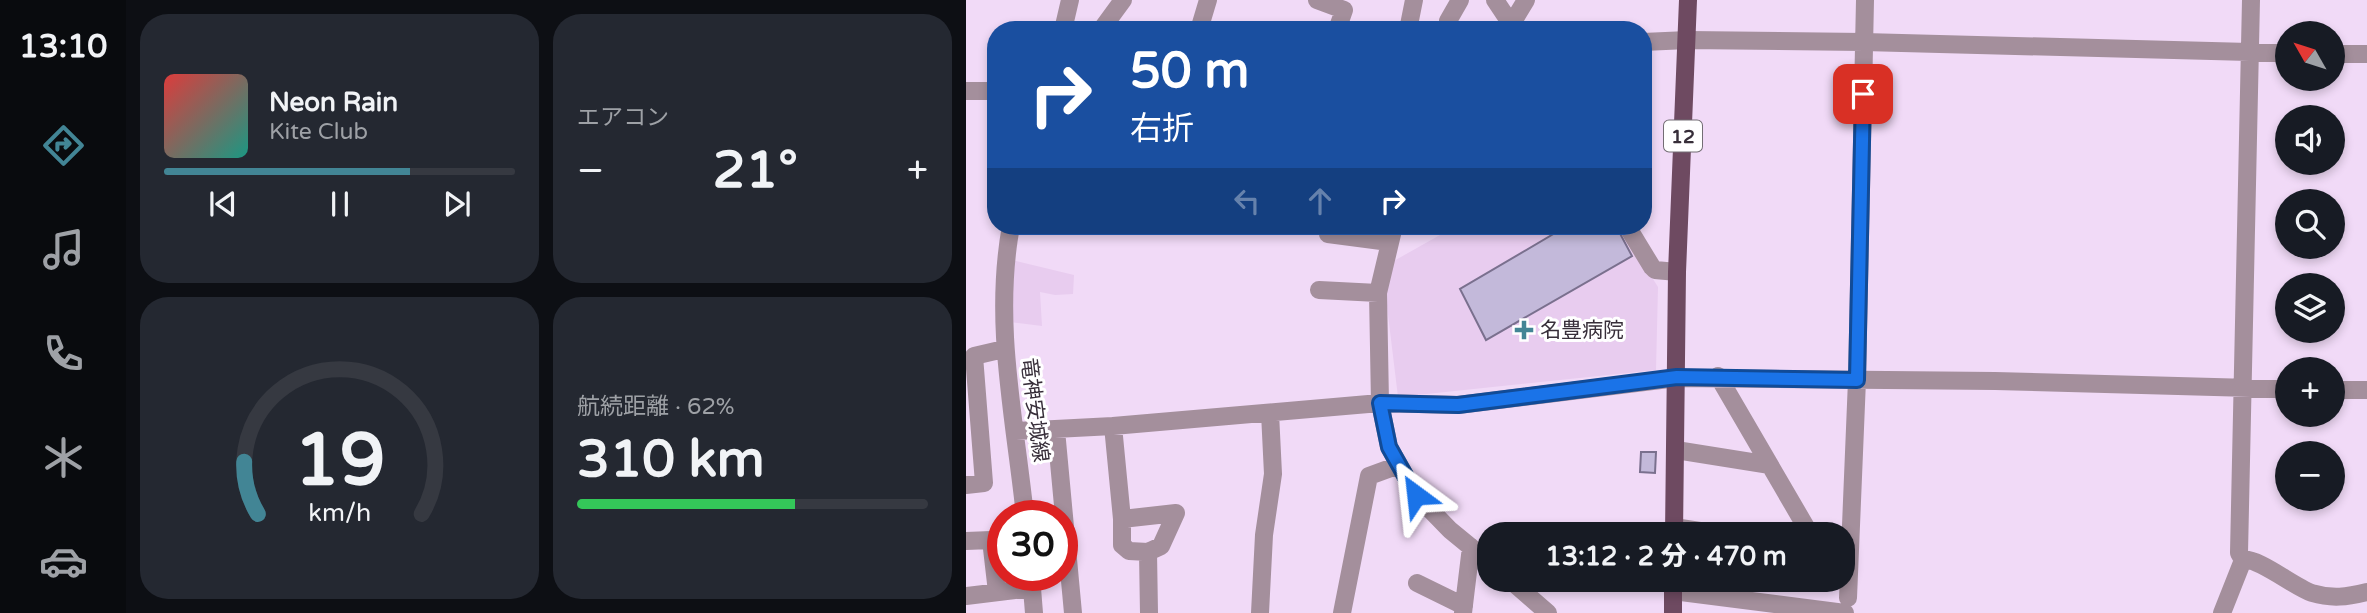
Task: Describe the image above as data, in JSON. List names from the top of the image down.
{
  "streets": {
    "main road": ["12"],
    "street": ["竜神安城線"]
  },
  "places": {
    "health": ["名豊病院"]
  },
  "north": "top left",
  "page": {
    "tabs": "13:10",
    "tile": [
      "エアコン",
      ["航続距離 · 62%", "310 km"]
    ],
    "map_buttons": ["+", "−"],
    "turn": ["50 m", "右折"],
    "song": ["Neon Rain", "Kite Club"],
    "heat": ["−", "21°", "+"],
    "limit": "30",
    "trip": "13:12 · 2 分 · 470 m",
    "gauge": ["19", "km/h"]
  }
}
